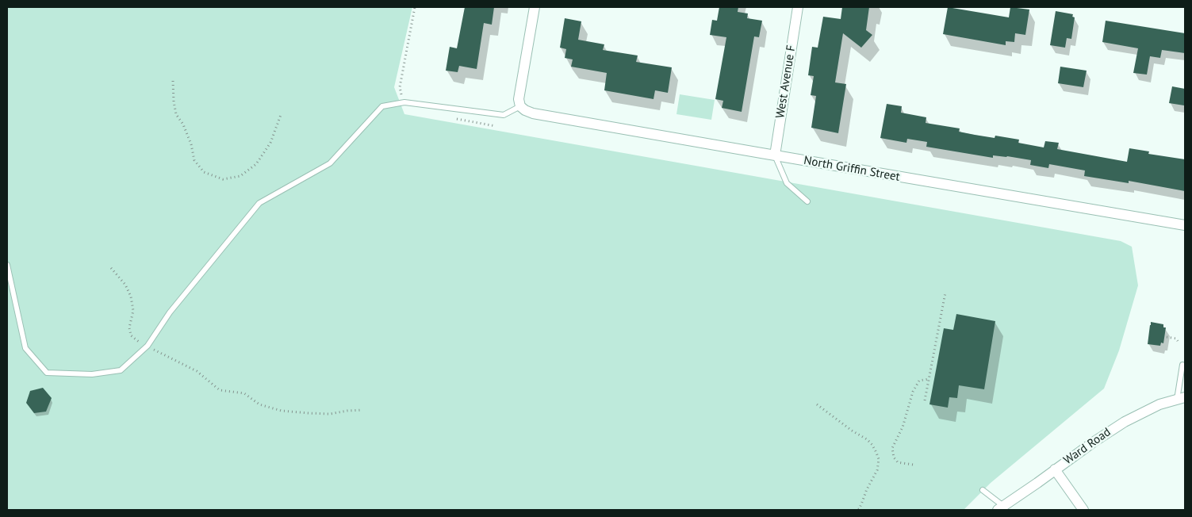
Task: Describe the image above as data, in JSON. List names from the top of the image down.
{
  "streets": {
    "street": ["West Avenue F", "North Griffin Street", "Ward Road"]
  },
  "crossings": [
    ["West Avenue F", "North Griffin Street"]
  ]
}
